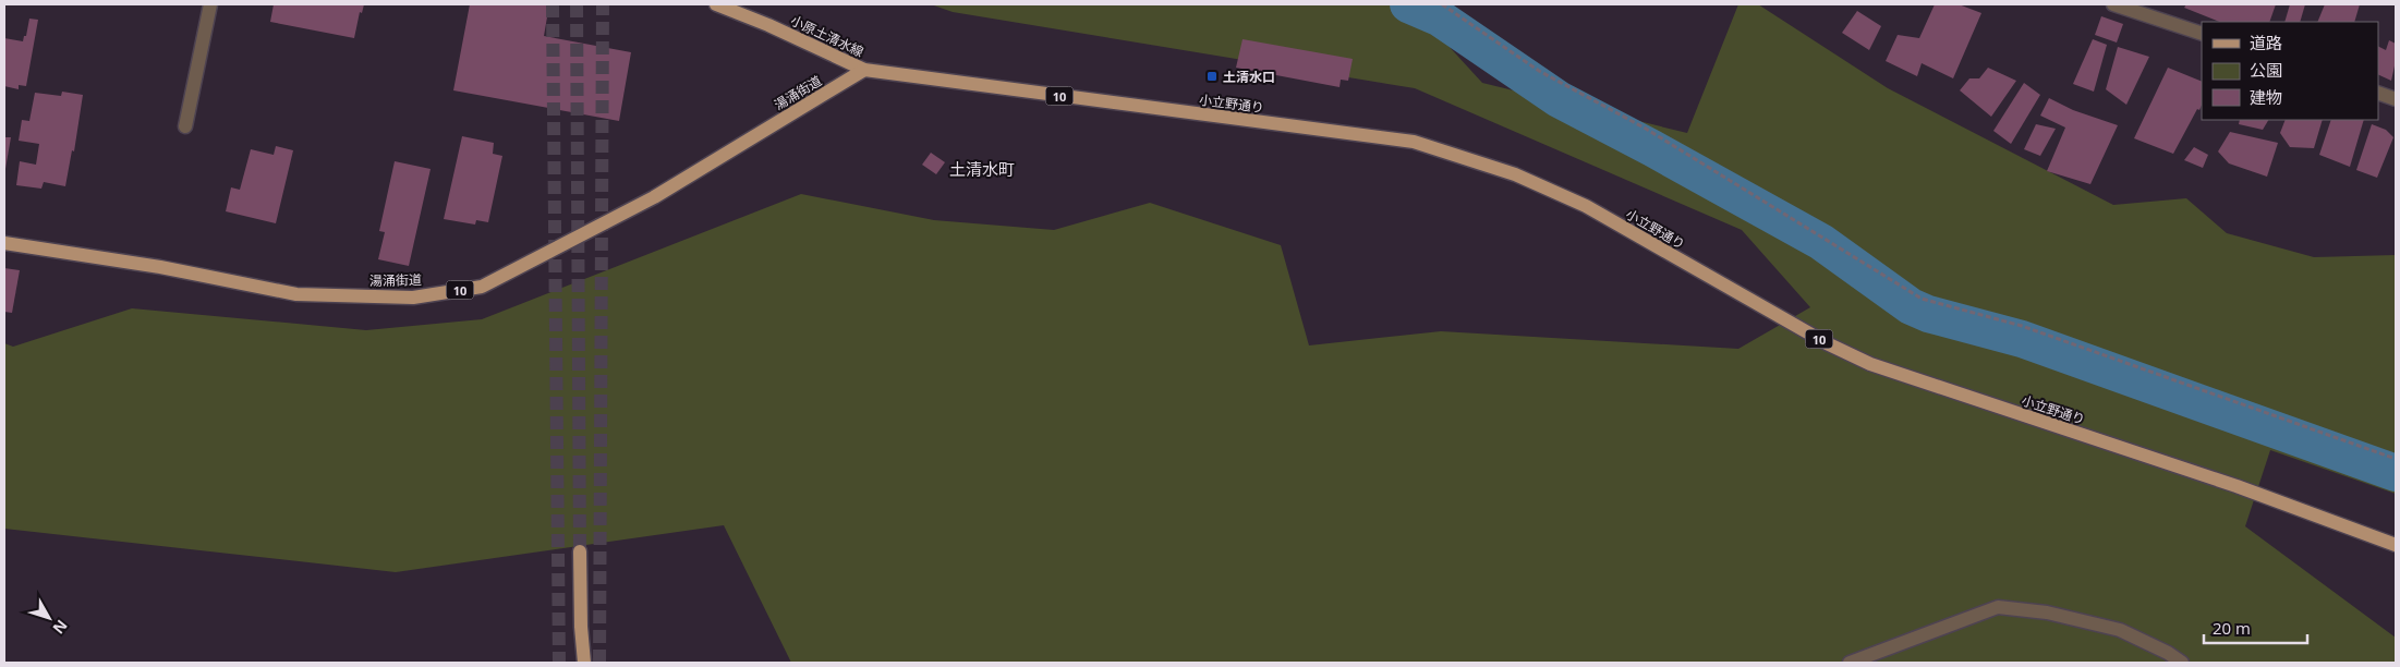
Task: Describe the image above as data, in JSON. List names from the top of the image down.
{
  "streets": {
    "main road": [
      "小原土清水線",
      "湯涌街道",
      "10",
      "小立野通り"
    ]
  },
  "crossings": [
    ["小原土清水線", "湯涌街道"],
    ["小原土清水線", "小立野通り"],
    ["湯涌街道", "小立野通り"]
  ],
  "districts": ["土清水町"],
  "places": {
    "transit": ["土清水口"]
  },
  "legend": ["道路", "公園", "建物"],
  "scale_bar": "20 m",
  "north": "bottom right"
}
